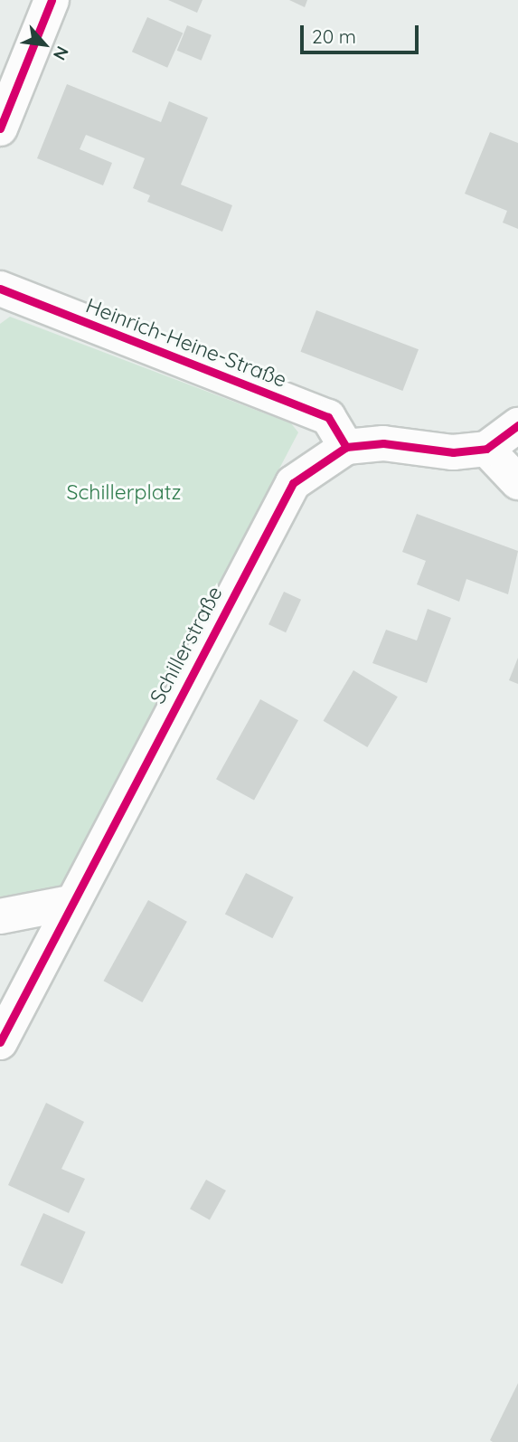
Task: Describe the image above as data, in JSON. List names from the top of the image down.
{
  "streets": {
    "street": ["Heinrich-Heine-Straße", "Schillerstraße"]
  },
  "crossings": [
    ["Heinrich-Heine-Straße", "Schillerstraße"]
  ],
  "parks": ["Schillerplatz"],
  "scale_bar": "20 m",
  "north": "bottom right"
}
